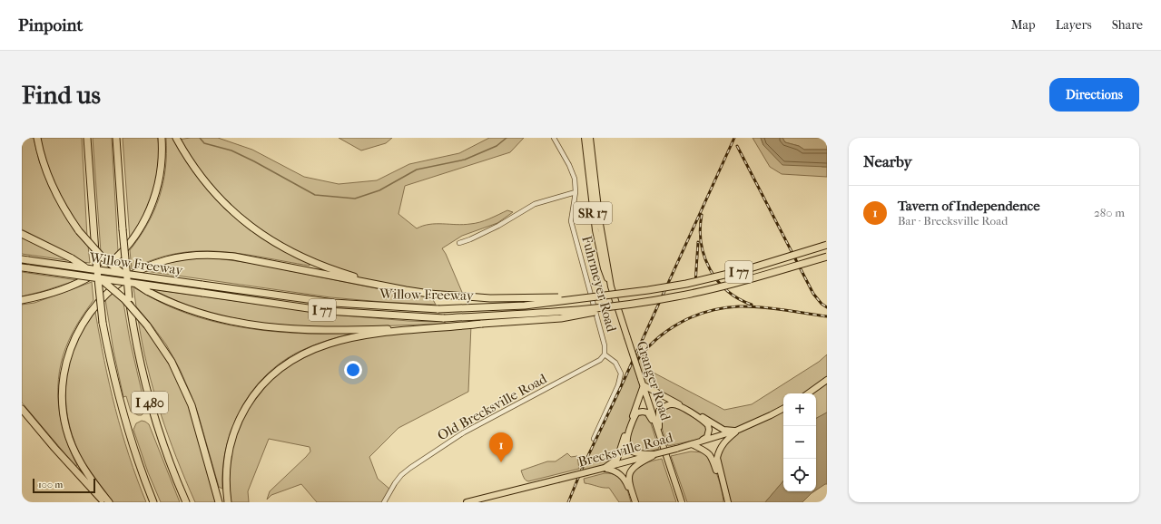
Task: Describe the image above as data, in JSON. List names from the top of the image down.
{
  "streets": {
    "highway": ["Willow Freeway", "I 77", "I 480"],
    "main road": ["SR 17", "Granger Road", "Brecksville Road"],
    "street": ["Fuhrmeyer Road", "Old Brecksville Road"]
  },
  "crossings": [
    ["Fuhrmeyer Road", "Old Brecksville Road"]
  ],
  "scale_bar": "100 m",
  "page": {
    "header": "Pinpoint",
    "nav": ["Map", "Layers", "Share"],
    "buttons": "Directions",
    "title": "Find us",
    "heading": "Nearby",
    "list": [
      {
        "mark": "1",
        "name": "Tavern of Independence",
        "note": "Bar · Brecksville Road",
        "value": "280 m"
      }
    ],
    "map_buttons": ["+", "−"],
    "pins": "1",
    "scale": "100 m"
  }
}
